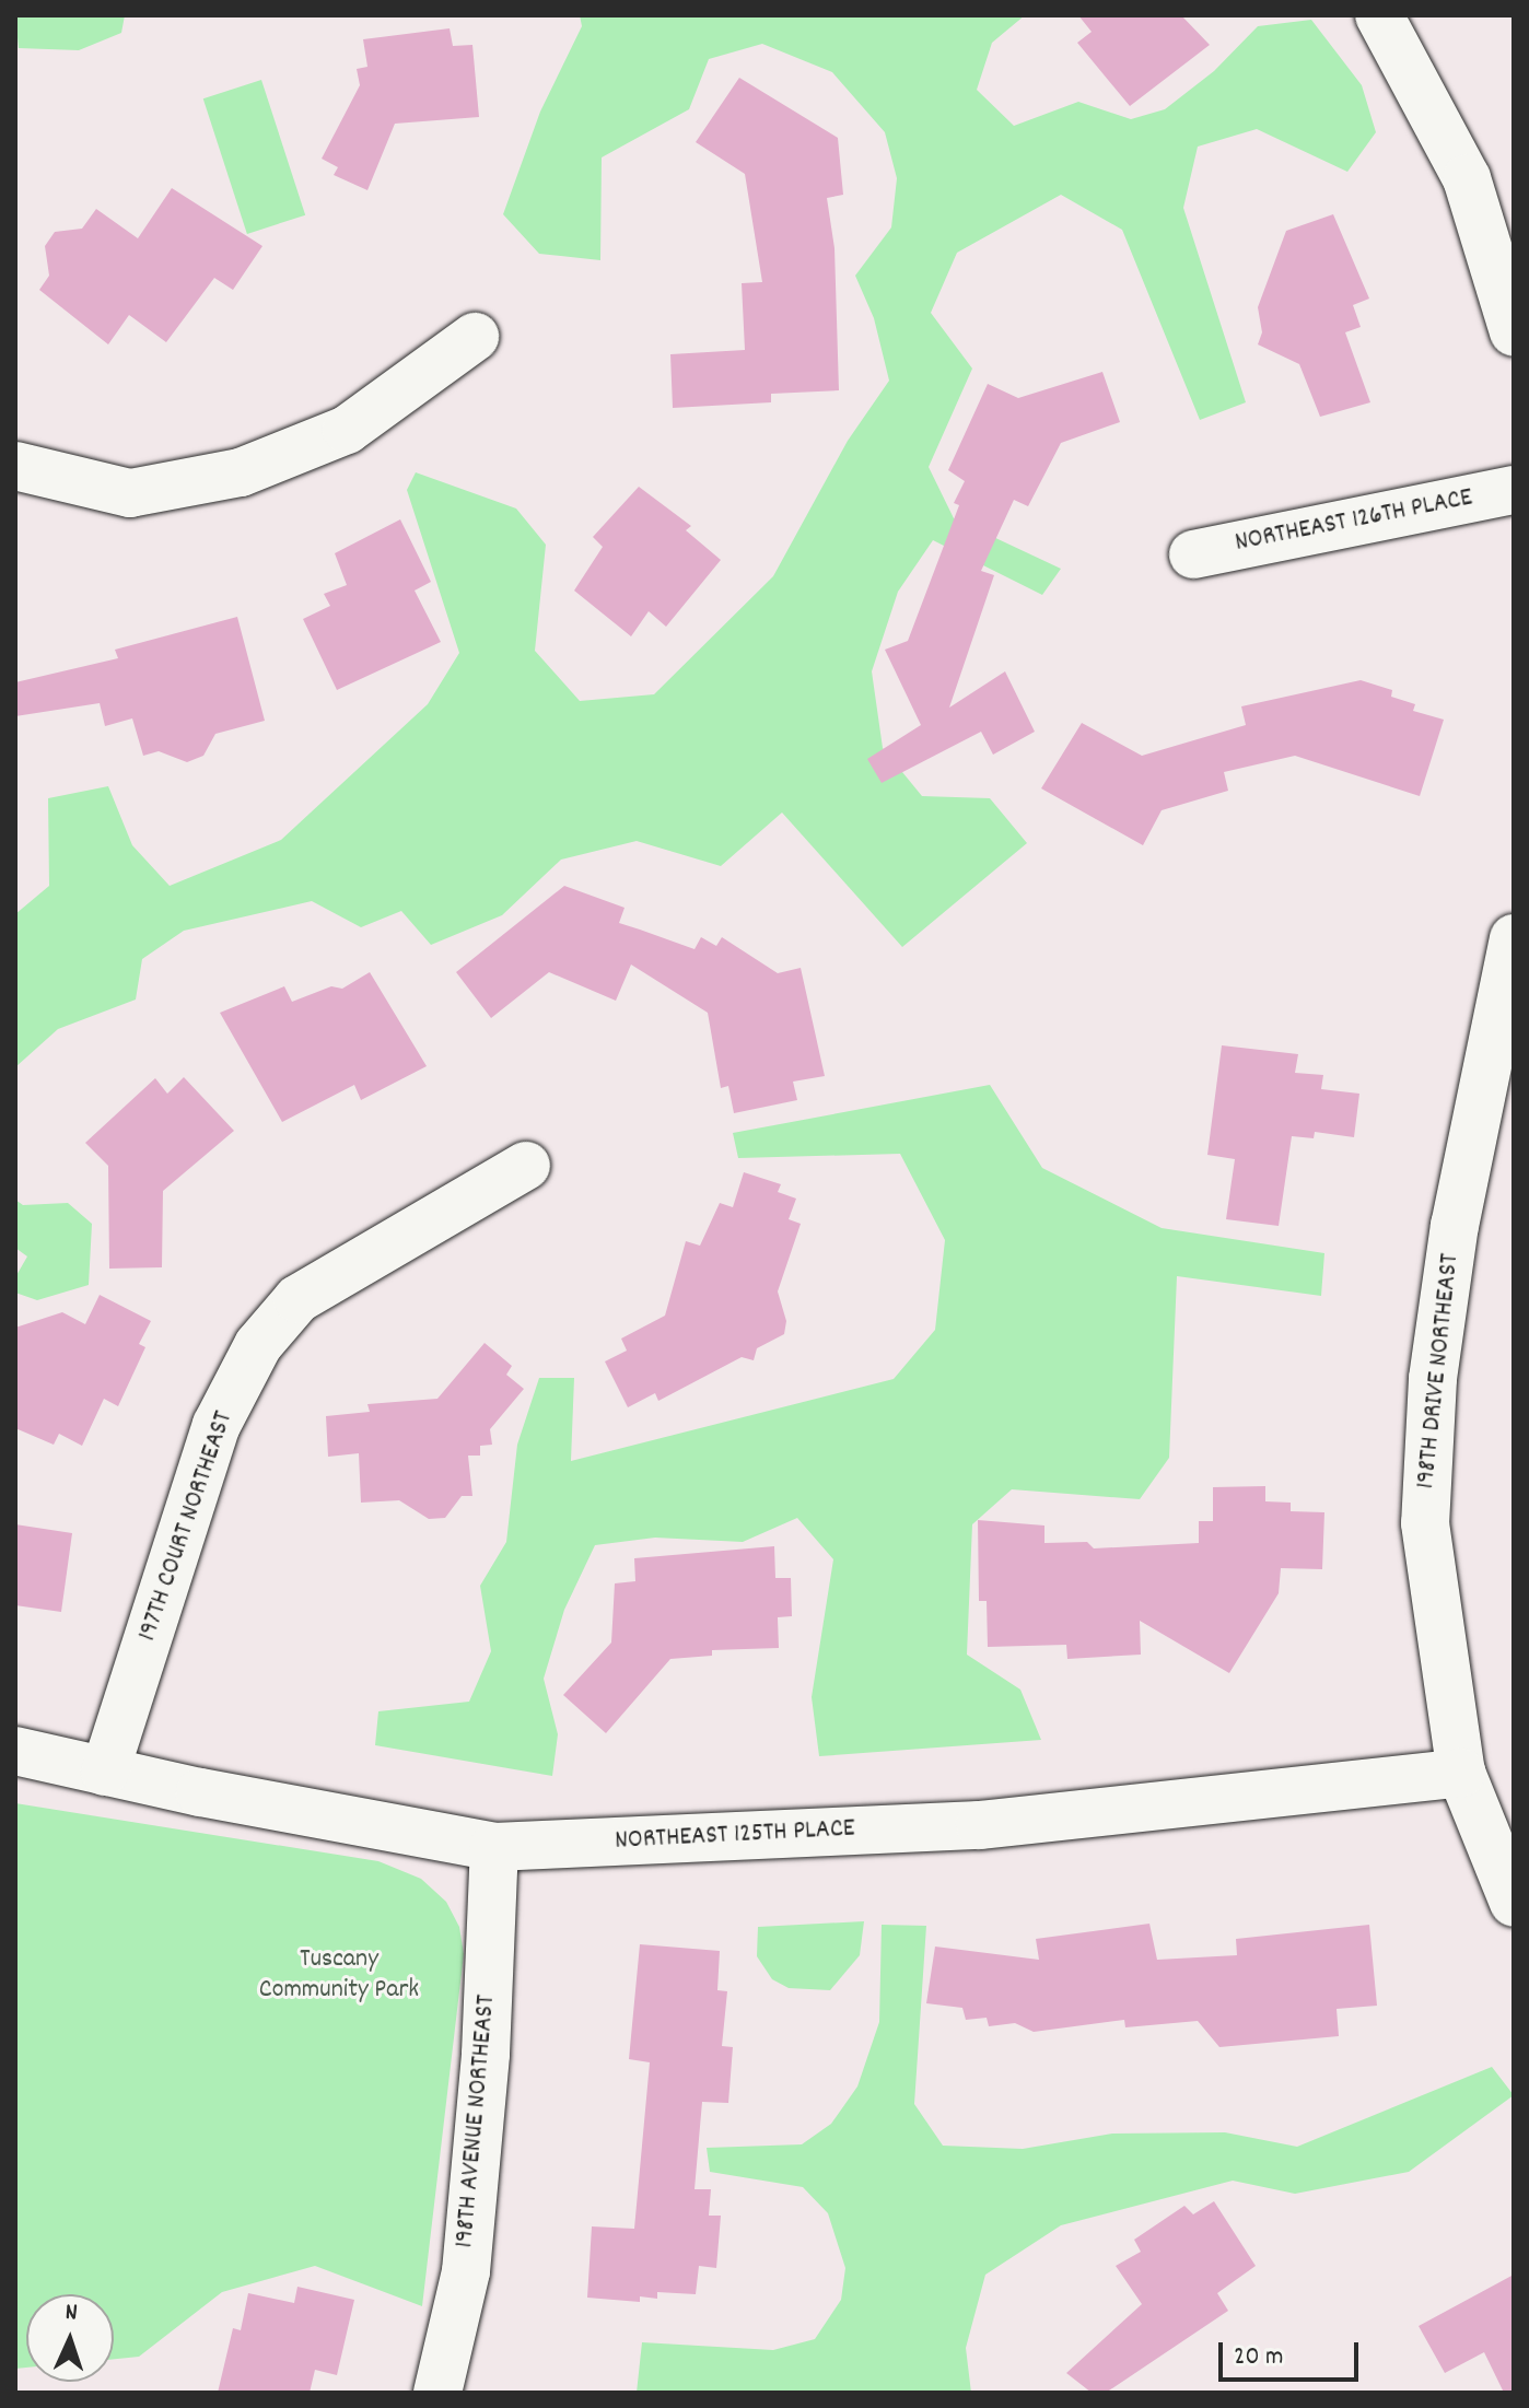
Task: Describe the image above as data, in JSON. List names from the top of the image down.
{
  "streets": {
    "street": [
      "NORTHEAST 126TH PLACE",
      "198TH DRIVE NORTHEAST",
      "197TH COURT NORTHEAST",
      "NORTHEAST 125TH PLACE",
      "198TH AVENUE NORTHEAST"
    ]
  },
  "crossings": [
    ["198TH DRIVE NORTHEAST", "NORTHEAST 125TH PLACE"],
    ["197TH COURT NORTHEAST", "NORTHEAST 125TH PLACE"],
    ["NORTHEAST 125TH PLACE", "198TH AVENUE NORTHEAST"]
  ],
  "parks": ["Tuscany Community Park"],
  "scale_bar": "20 m",
  "north": "top"
}
